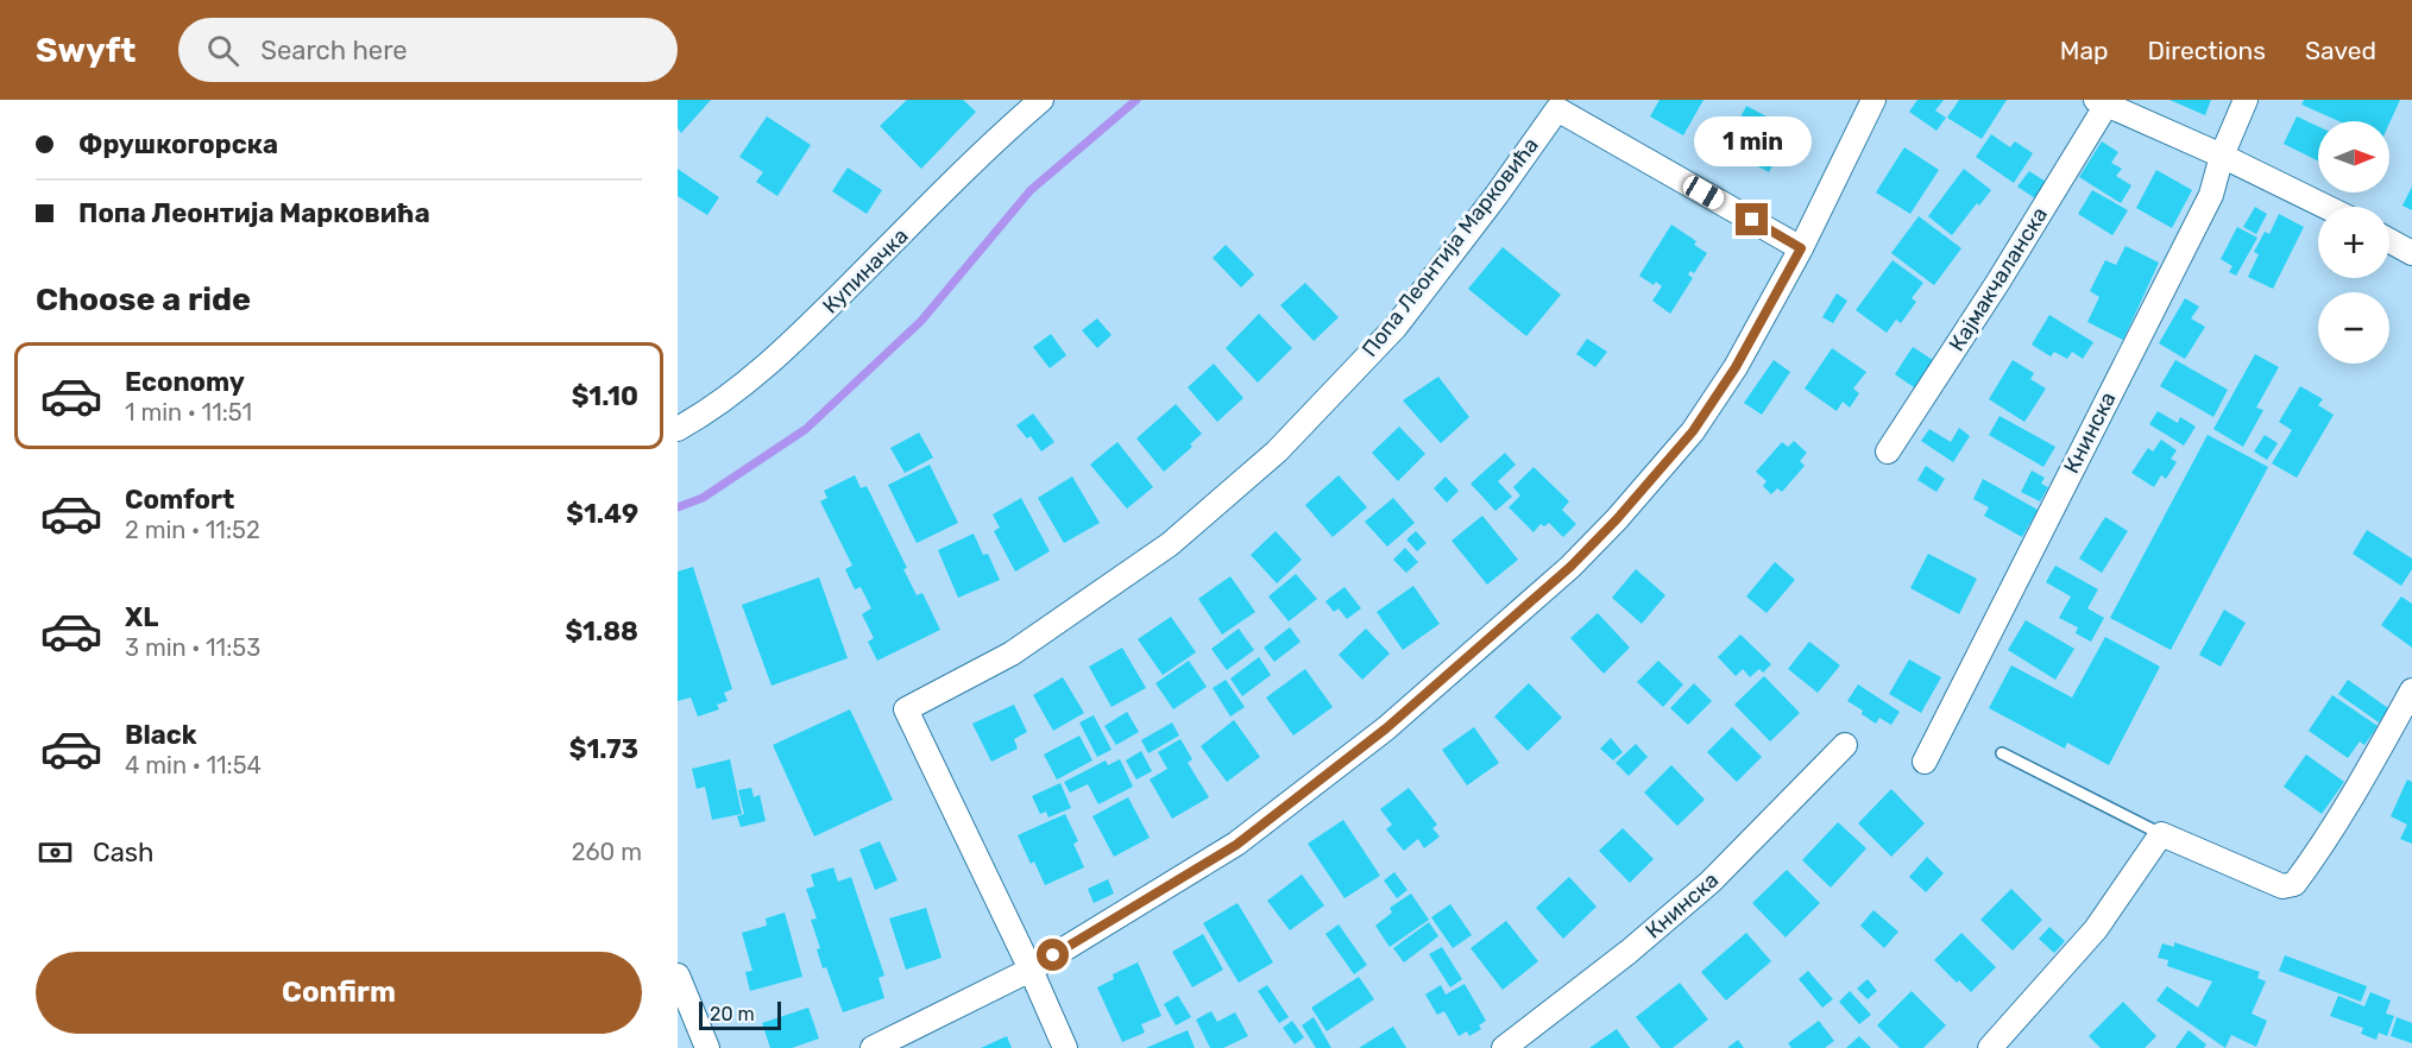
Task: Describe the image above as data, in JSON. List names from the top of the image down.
{
  "streets": {
    "street": [
      "Попа Леонтија Марковића",
      "Купиначка",
      "Кајмакчаланска",
      "Книнска"
    ]
  },
  "scale_bar": "20 m",
  "north": "right",
  "page": {
    "header": "Swyft",
    "search": "Search here",
    "nav": ["Map", "Directions", "Saved"],
    "banner": ["Фрушкогорска", "Попа Леонтија Марковића"],
    "bubble": "1 min",
    "map_buttons": ["+", "−"],
    "heading": "Choose a ride",
    "list": [
      {
        "name": "Economy",
        "note": "1 min · 11:51",
        "value": "$1.10"
      },
      {
        "name": "Comfort",
        "note": "2 min · 11:52",
        "value": "$1.49"
      },
      {
        "name": "XL",
        "note": "3 min · 11:53",
        "value": "$1.88"
      },
      {
        "name": "Black",
        "note": "4 min · 11:54",
        "value": "$1.73"
      }
    ],
    "pay": ["Cash", "260 m"],
    "buttons": "Confirm",
    "scale": "20 m"
  }
}
